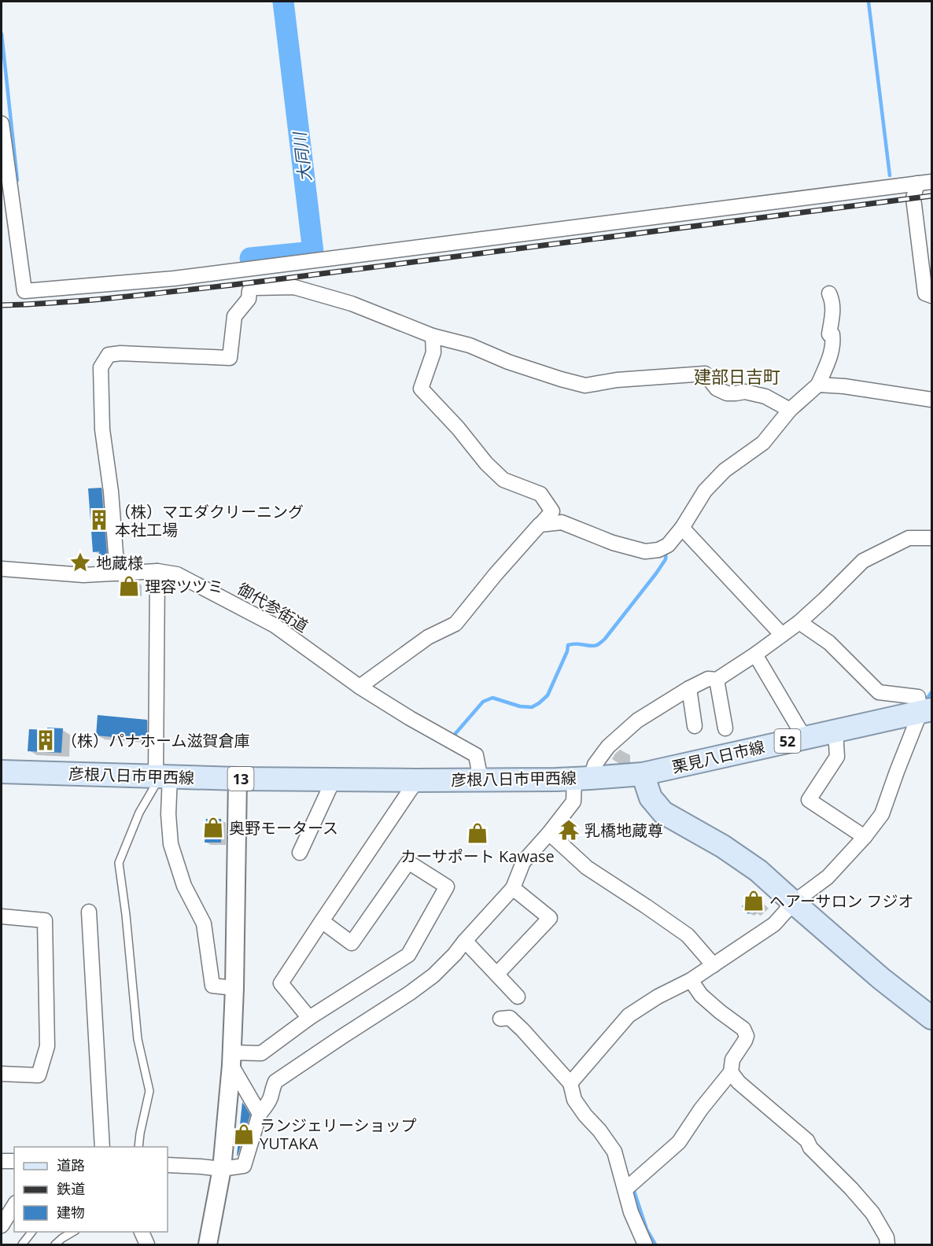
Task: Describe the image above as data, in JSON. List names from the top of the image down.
{
  "streets": {
    "main road": [
      "52",
      "栗見八日市線",
      "彦根八日市甲西線",
      "13"
    ],
    "street": ["御代参街道"]
  },
  "crossings": [
    ["御代参街道", "彦根八日市甲西線"],
    ["栗見八日市線", "彦根八日市甲西線"]
  ],
  "districts": ["建部日吉町"],
  "water": ["大同川"],
  "places": {
    "building": ["（株）マエダクリーニング 本社工場", "（株）パナホーム滋賀倉庫"],
    "place": ["地蔵様"],
    "shop": [
      "理容ツツミ",
      "奥野モータース",
      "カーサポート Kawase",
      "ヘアーサロン フジオ",
      "ランジェリーショップ YUTAKA"
    ],
    "temple": ["乳橋地蔵尊"]
  },
  "legend": ["道路", "鉄道", "建物"]
}
